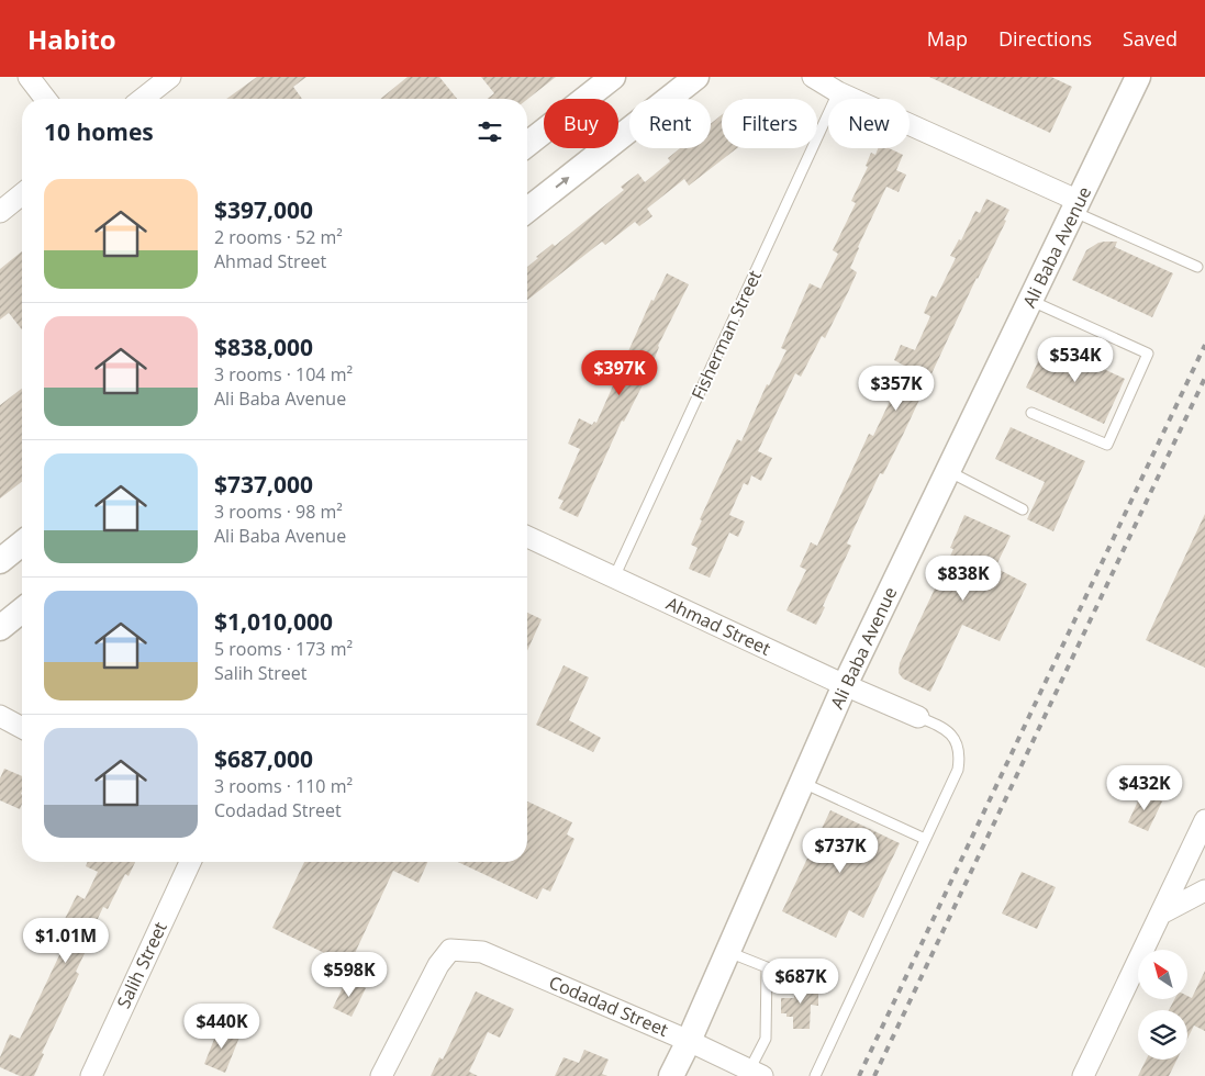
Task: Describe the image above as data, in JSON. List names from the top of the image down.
{
  "streets": {
    "street": [
      "Ali Baba Avenue",
      "Ahmad Street",
      "Salih Street",
      "Codadad Street"
    ],
    "lane": ["Fisherman Street"]
  },
  "crossings": [
    ["Ali Baba Avenue", "Ahmad Street"],
    ["Ali Baba Avenue", "Codadad Street"],
    ["Fisherman Street", "Ahmad Street"]
  ],
  "north": "top left",
  "page": {
    "header": "Habito",
    "nav": ["Map", "Directions", "Saved"],
    "chip": [
      "Buy",
      "Rent",
      "Filters",
      "New"
    ],
    "heading": "10 homes",
    "list": [
      {
        "name": "$397,000",
        "note": "2 rooms · 52 m² · Ahmad Street"
      },
      {
        "name": "$838,000",
        "note": "3 rooms · 104 m² · Ali Baba Avenue"
      },
      {
        "name": "$737,000",
        "note": "3 rooms · 98 m² · Ali Baba Avenue"
      },
      {
        "name": "$1,010,000",
        "note": "5 rooms · 173 m² · Salih Street"
      },
      {
        "name": "$687,000",
        "note": "3 rooms · 110 m² · Codadad Street"
      }
    ],
    "price": [
      "$534K",
      "$397K",
      "$357K",
      "$838K",
      "$432K",
      "$737K",
      "$1.01M",
      "$598K",
      "$687K",
      "$440K"
    ]
  }
}
